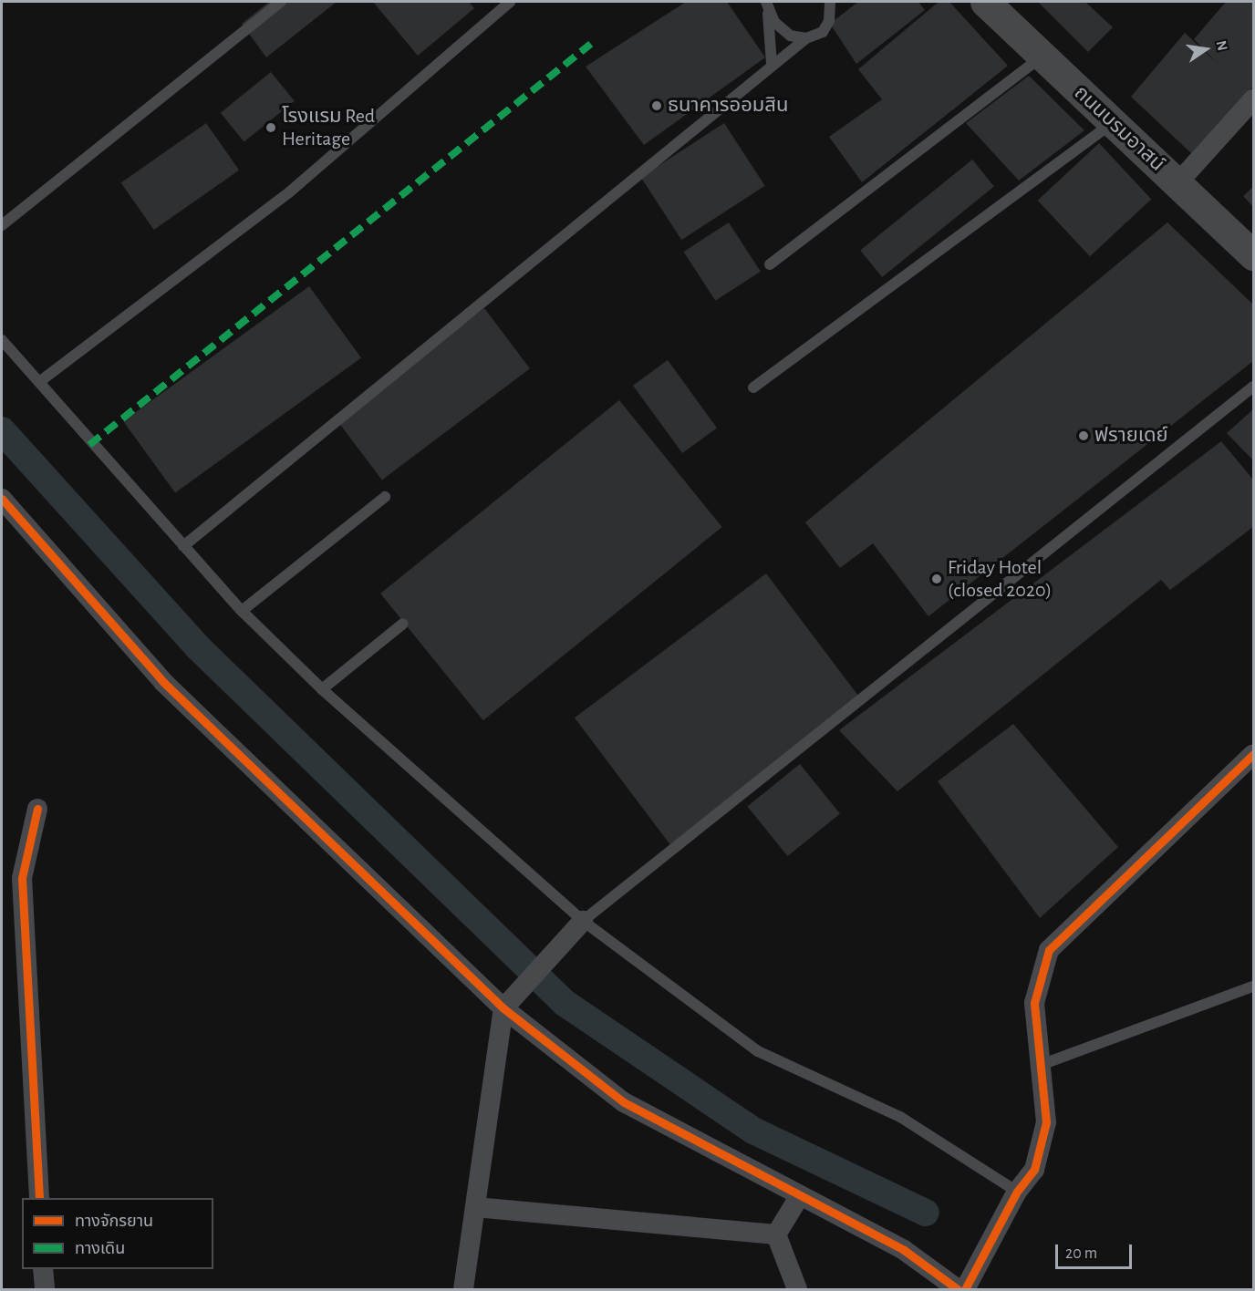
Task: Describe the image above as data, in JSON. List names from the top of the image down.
{
  "streets": {
    "main road": ["ถนนบรมอาสน์"]
  },
  "places": [
    "ธนาคารออมสิน",
    "โรงแรม Red Heritage",
    "ฟรายเดย์",
    "Friday Hotel (closed 2020)"
  ],
  "legend": ["ทางจักรยาน", "ทางเดิน"],
  "scale_bar": "20 m",
  "north": "right"
}
